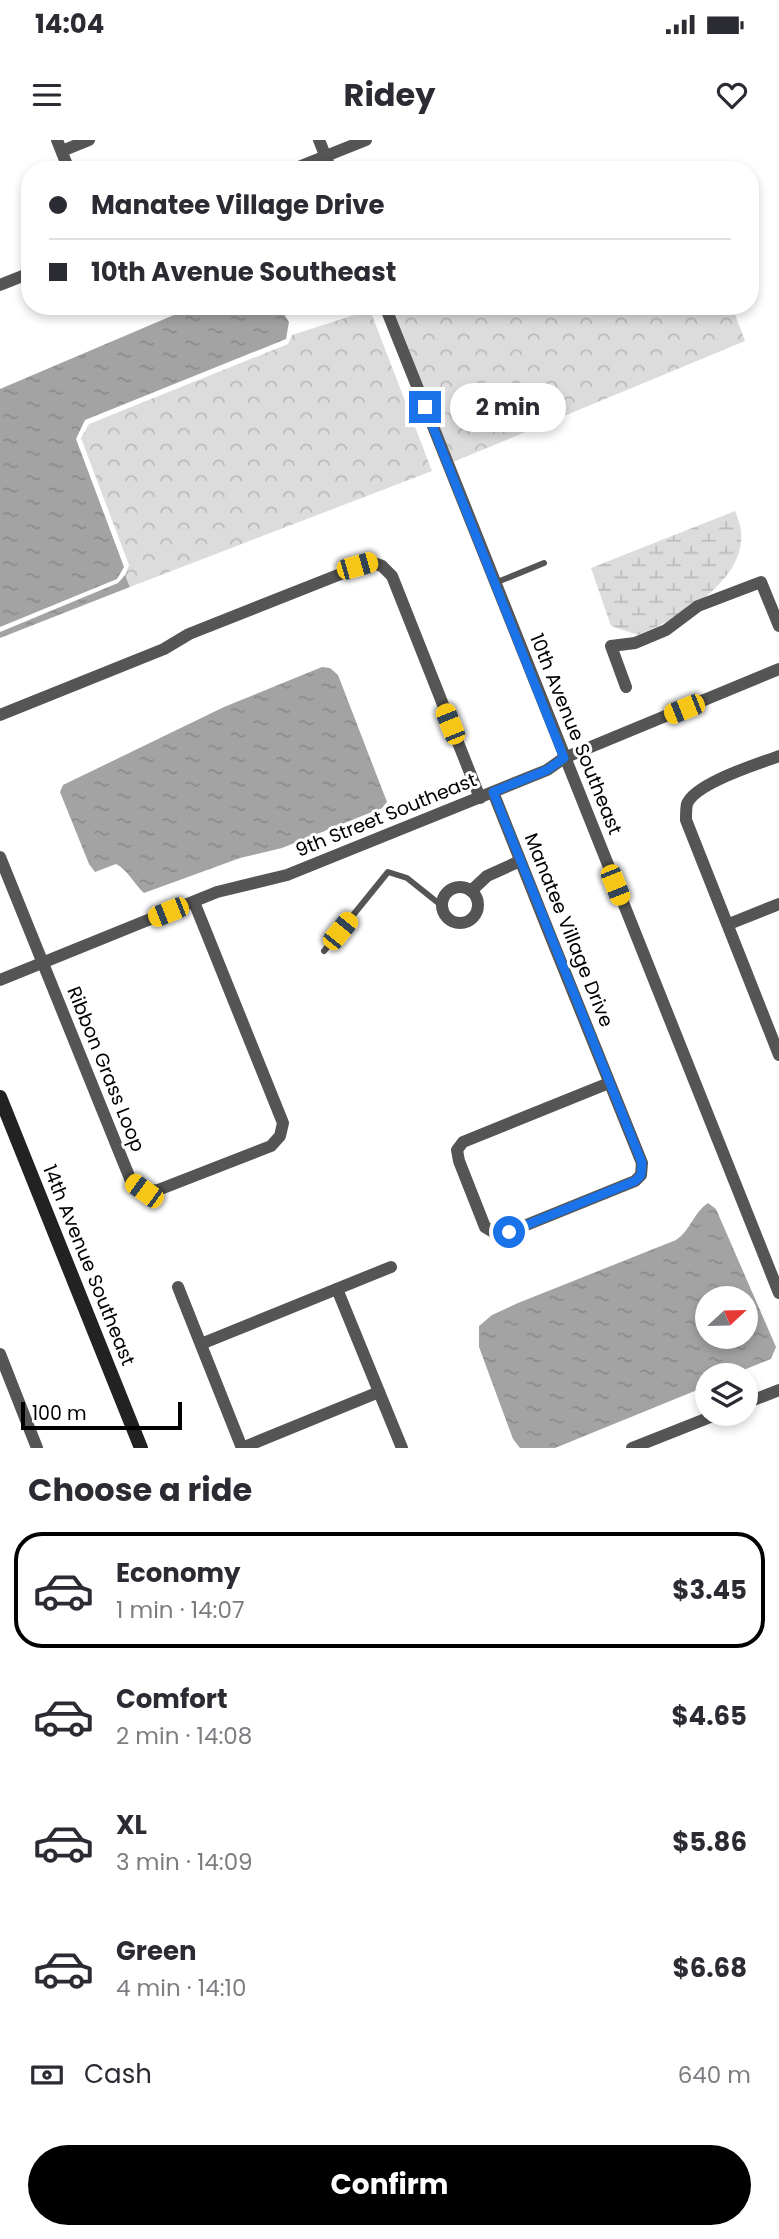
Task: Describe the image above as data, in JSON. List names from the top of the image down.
{
  "streets": {
    "street": [
      "10th Avenue Southeast",
      "9th Street Southeast",
      "Manatee Village Drive",
      "Ribbon Grass Loop",
      "14th Avenue Southeast"
    ]
  },
  "crossings": [
    ["10th Avenue Southeast", "9th Street Southeast"],
    ["9th Street Southeast", "Manatee Village Drive"],
    ["9th Street Southeast", "Ribbon Grass Loop"]
  ],
  "scale_bar": "100 m",
  "north": "right",
  "page": {
    "status": "14:04",
    "header": "Ridey",
    "banner": ["Manatee Village Drive", "10th Avenue Southeast"],
    "bubble": "2 min",
    "scale": "100 m",
    "heading": "Choose a ride",
    "list": [
      {
        "name": "Economy",
        "note": "1 min · 14:07",
        "value": "$3.45"
      },
      {
        "name": "Comfort",
        "note": "2 min · 14:08",
        "value": "$4.65"
      },
      {
        "name": "XL",
        "note": "3 min · 14:09",
        "value": "$5.86"
      },
      {
        "name": "Green",
        "note": "4 min · 14:10",
        "value": "$6.68"
      }
    ],
    "pay": ["Cash", "640 m"],
    "buttons": "Confirm"
  }
}
